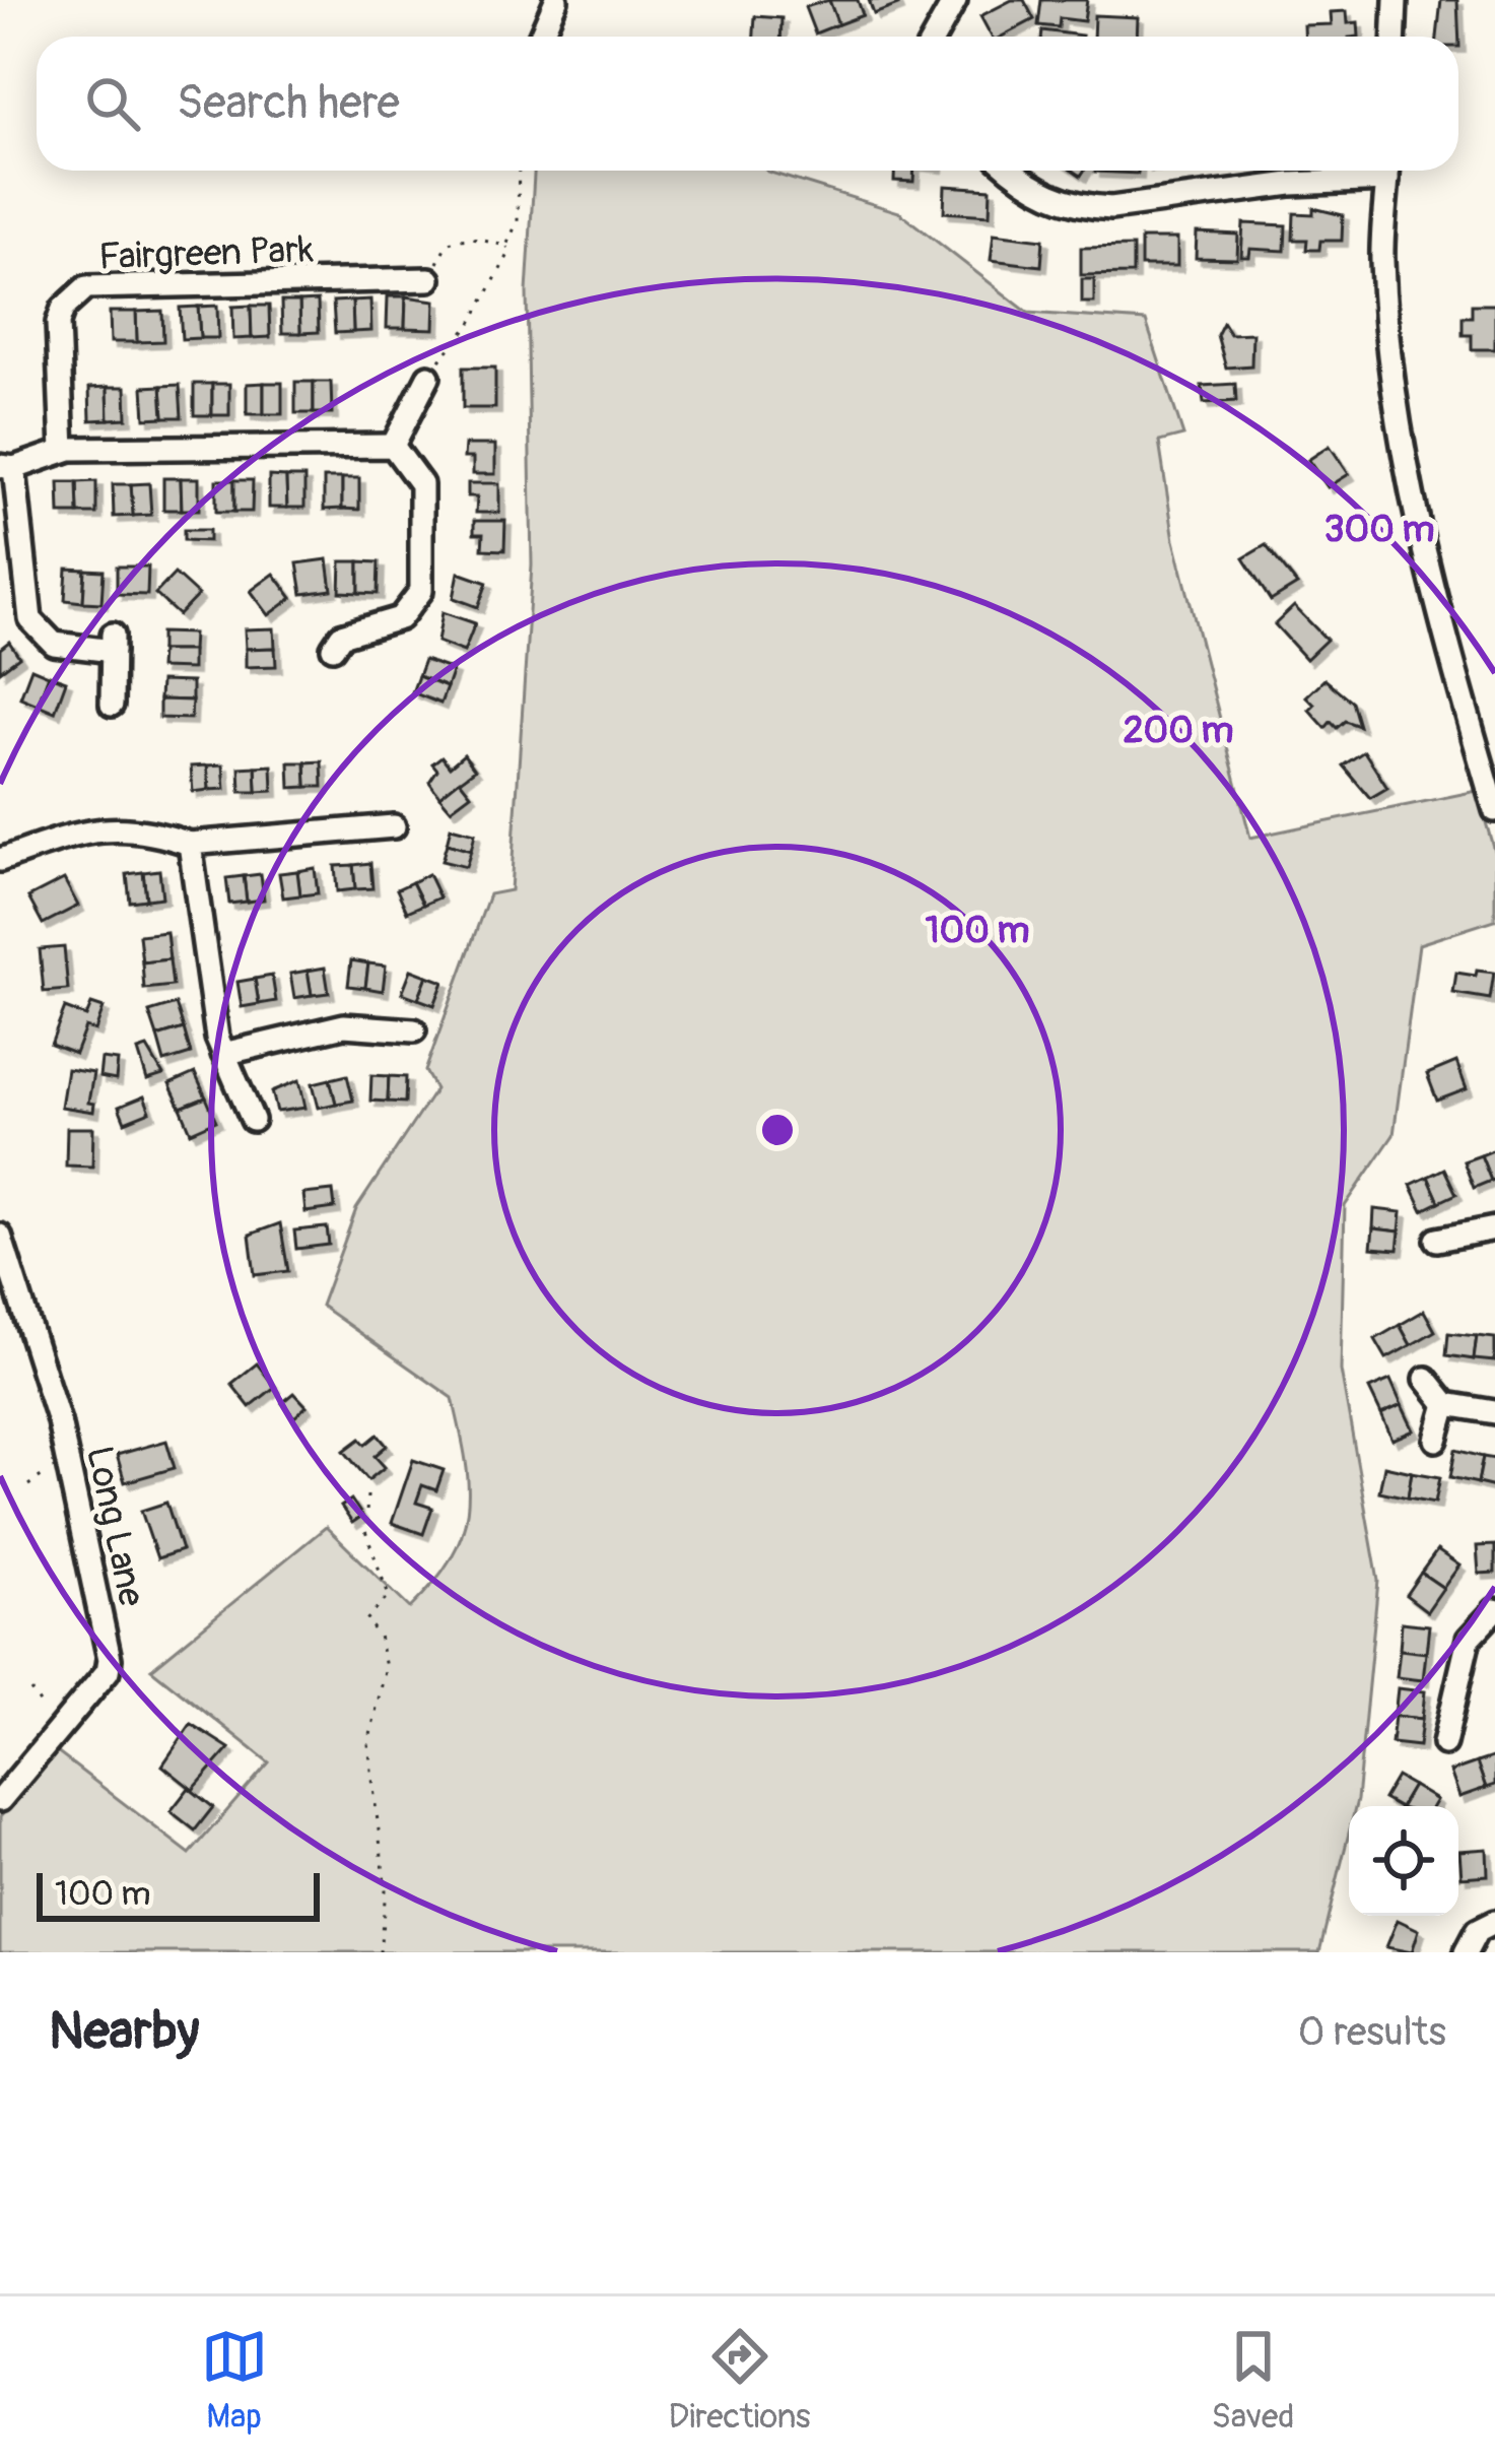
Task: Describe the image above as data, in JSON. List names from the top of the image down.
{
  "streets": {
    "street": ["Fairgreen Park", "Long Lane"]
  },
  "scale_bar": "100 m",
  "page": {
    "search": "Search here",
    "scale": "100 m",
    "heading": ["Nearby", "0 results"],
    "nav": ["Map", "Directions", "Saved"]
  },
  "rings": ["300 m", "200 m", "100 m"]
}
